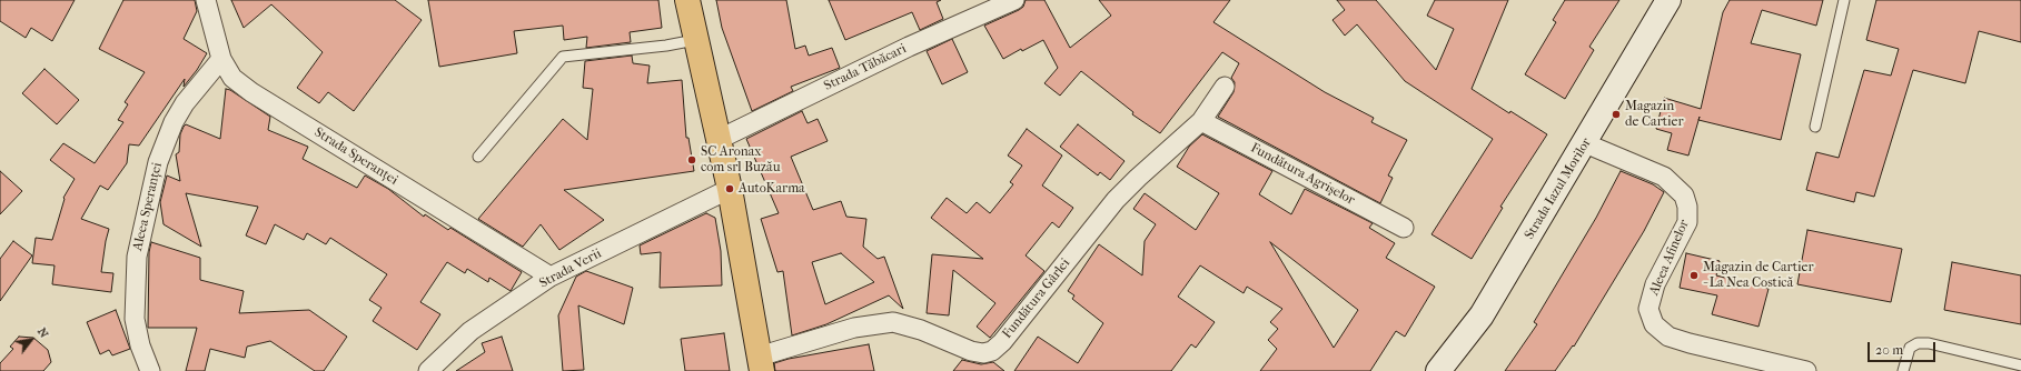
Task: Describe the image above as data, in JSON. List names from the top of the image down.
{
  "streets": {
    "street": [
      "Strada Tăbăcari",
      "Strada Speranței",
      "Fundătura Agrișelor",
      "Strada Iazul Morilor",
      "Aleea Speranței",
      "Aleea Afinelor",
      "Strada Verii",
      "Fundătura Gârlei"
    ]
  },
  "crossings": [
    ["Strada Speranței", "Aleea Speranței"],
    ["Strada Speranței", "Strada Verii"],
    ["Fundătura Agrișelor", "Fundătura Gârlei"],
    ["Strada Iazul Morilor", "Aleea Afinelor"]
  ],
  "places": [
    "Magazin de Cartier",
    "SC Aronax com srl Buzău",
    "AutoKarma",
    "Magazin de Cartier - La Nea Costică"
  ],
  "scale_bar": "20 m",
  "north": "top right"
}
